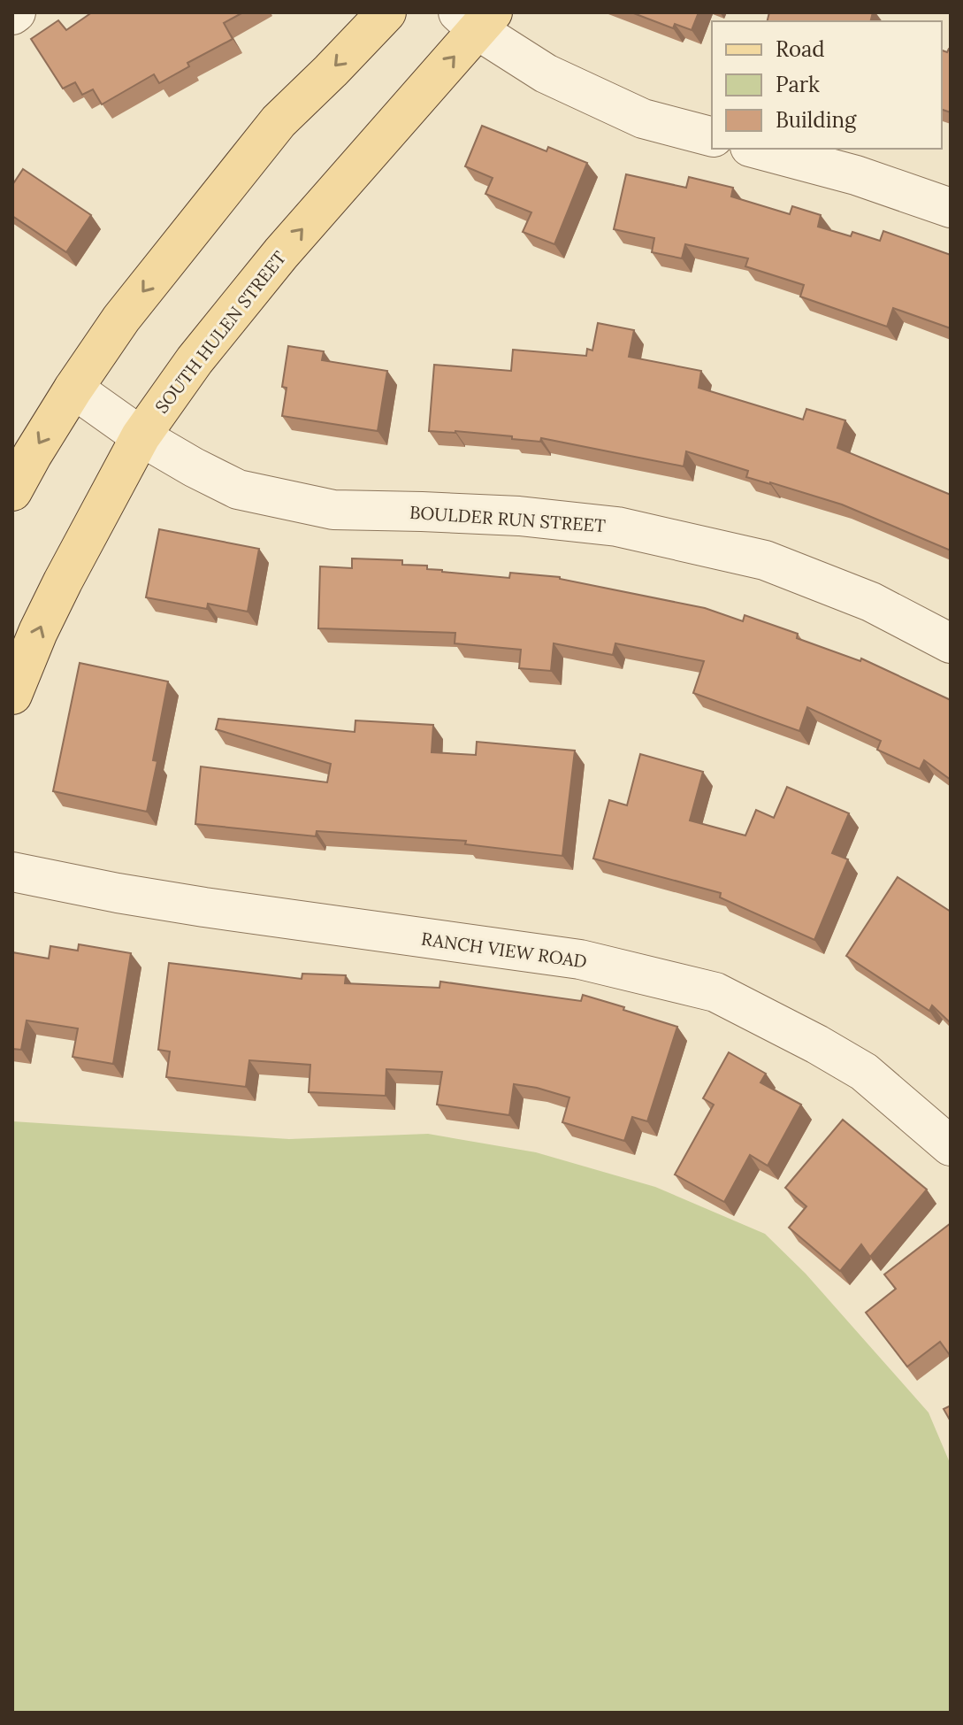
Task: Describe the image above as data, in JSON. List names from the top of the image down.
{
  "streets": {
    "main road": ["SOUTH HULEN STREET"],
    "street": ["BOULDER RUN STREET", "RANCH VIEW ROAD"]
  },
  "crossings": [
    ["SOUTH HULEN STREET", "BOULDER RUN STREET"]
  ],
  "legend": ["Road", "Park", "Building"]
}
